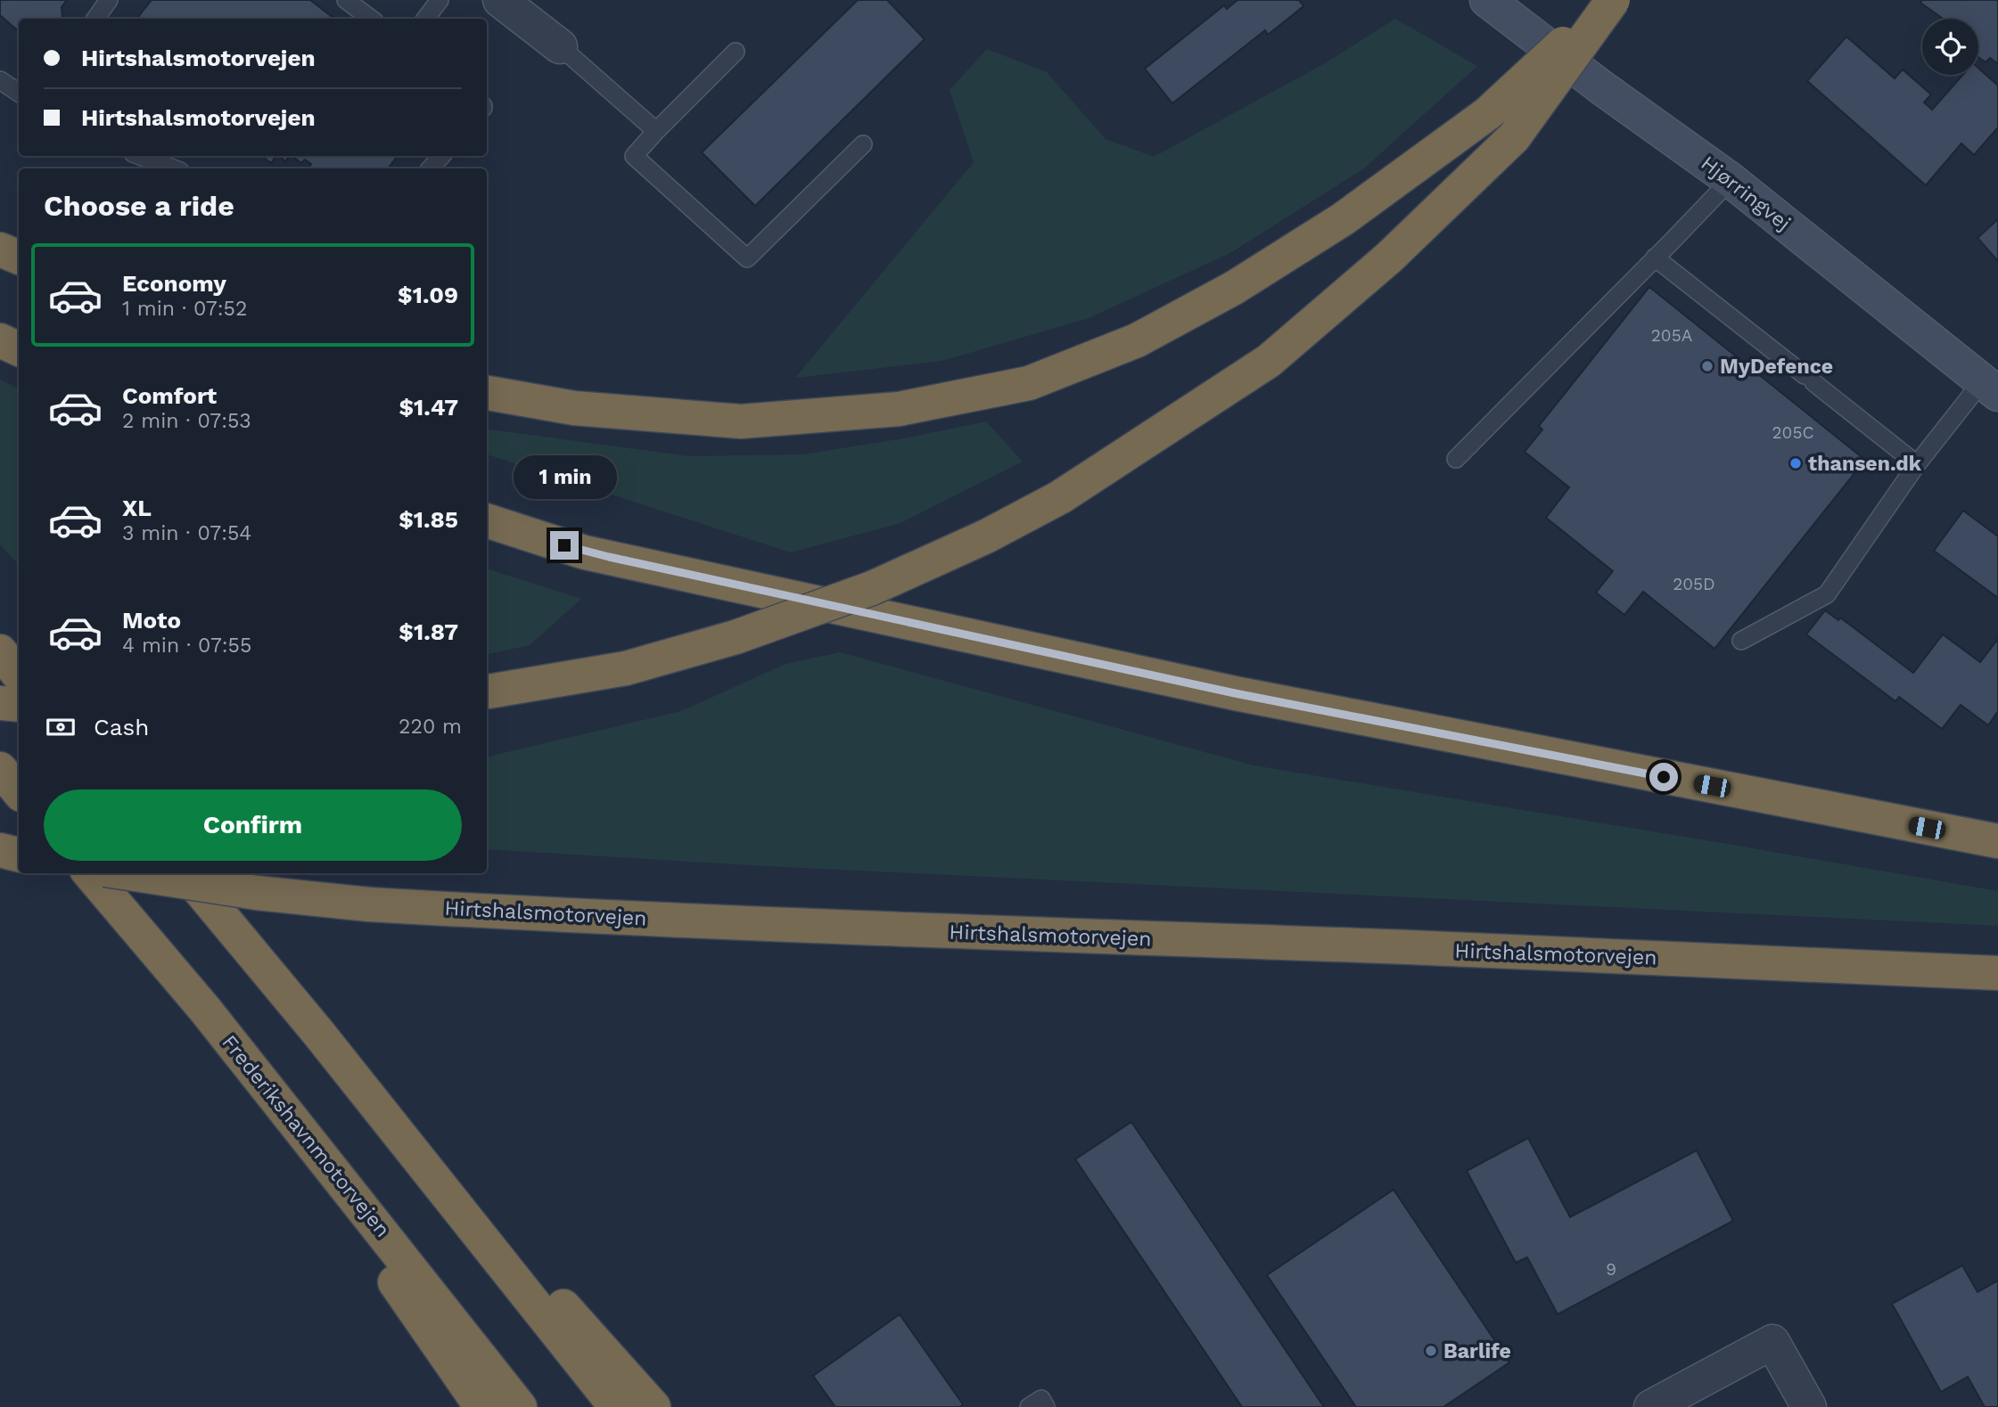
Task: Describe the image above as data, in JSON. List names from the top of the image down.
{
  "streets": {
    "highway": ["Hirtshalsmotorvejen", "Frederikshavnmotorvejen"],
    "main road": ["Hjørringvej"]
  },
  "places": ["MyDefence", "thansen.dk", "Barlife"],
  "house_numbers": [
    "205A",
    "205C",
    "205D",
    "9"
  ],
  "page": {
    "banner": ["Hirtshalsmotorvejen", "Hirtshalsmotorvejen"],
    "heading": "Choose a ride",
    "list": [
      {
        "name": "Economy",
        "note": "1 min · 07:52",
        "value": "$1.09"
      },
      {
        "name": "Comfort",
        "note": "2 min · 07:53",
        "value": "$1.47"
      },
      {
        "name": "XL",
        "note": "3 min · 07:54",
        "value": "$1.85"
      },
      {
        "name": "Moto",
        "note": "4 min · 07:55",
        "value": "$1.87"
      }
    ],
    "bubble": "1 min",
    "pay": ["Cash", "220 m"],
    "buttons": "Confirm"
  }
}
